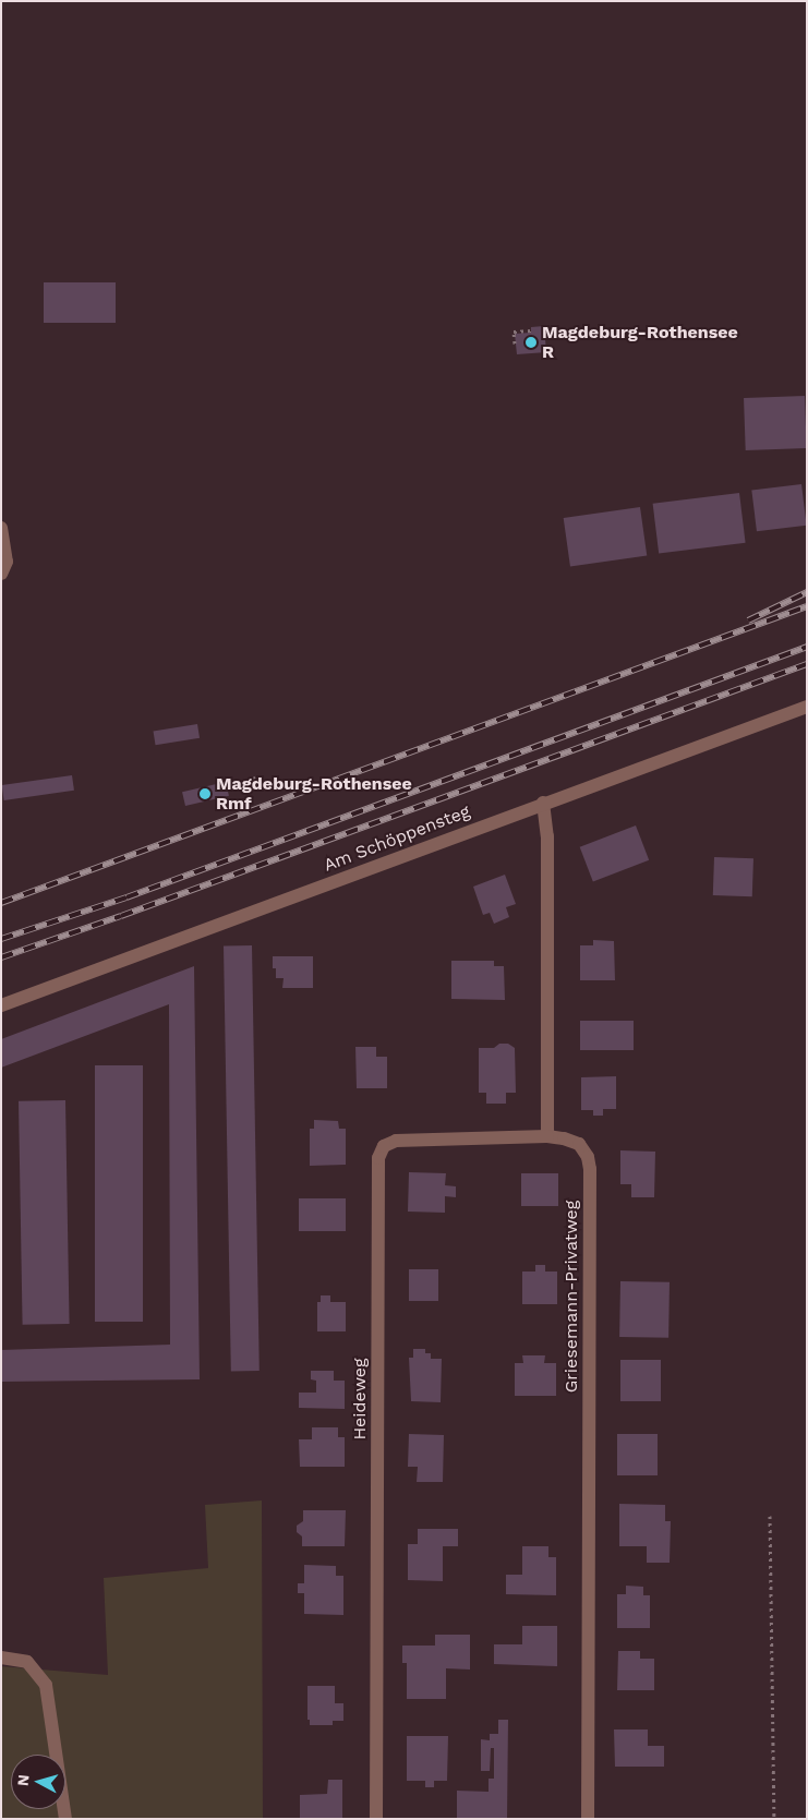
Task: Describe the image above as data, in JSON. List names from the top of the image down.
{
  "streets": {
    "street": ["Am Schöppensteg", "Griesemann-Privatweg", "Heideweg"]
  },
  "crossings": [
    ["Griesemann-Privatweg", "Heideweg"]
  ],
  "places": ["Magdeburg-Rothensee R", "Magdeburg-Rothensee Rmf"],
  "north": "left"
}
